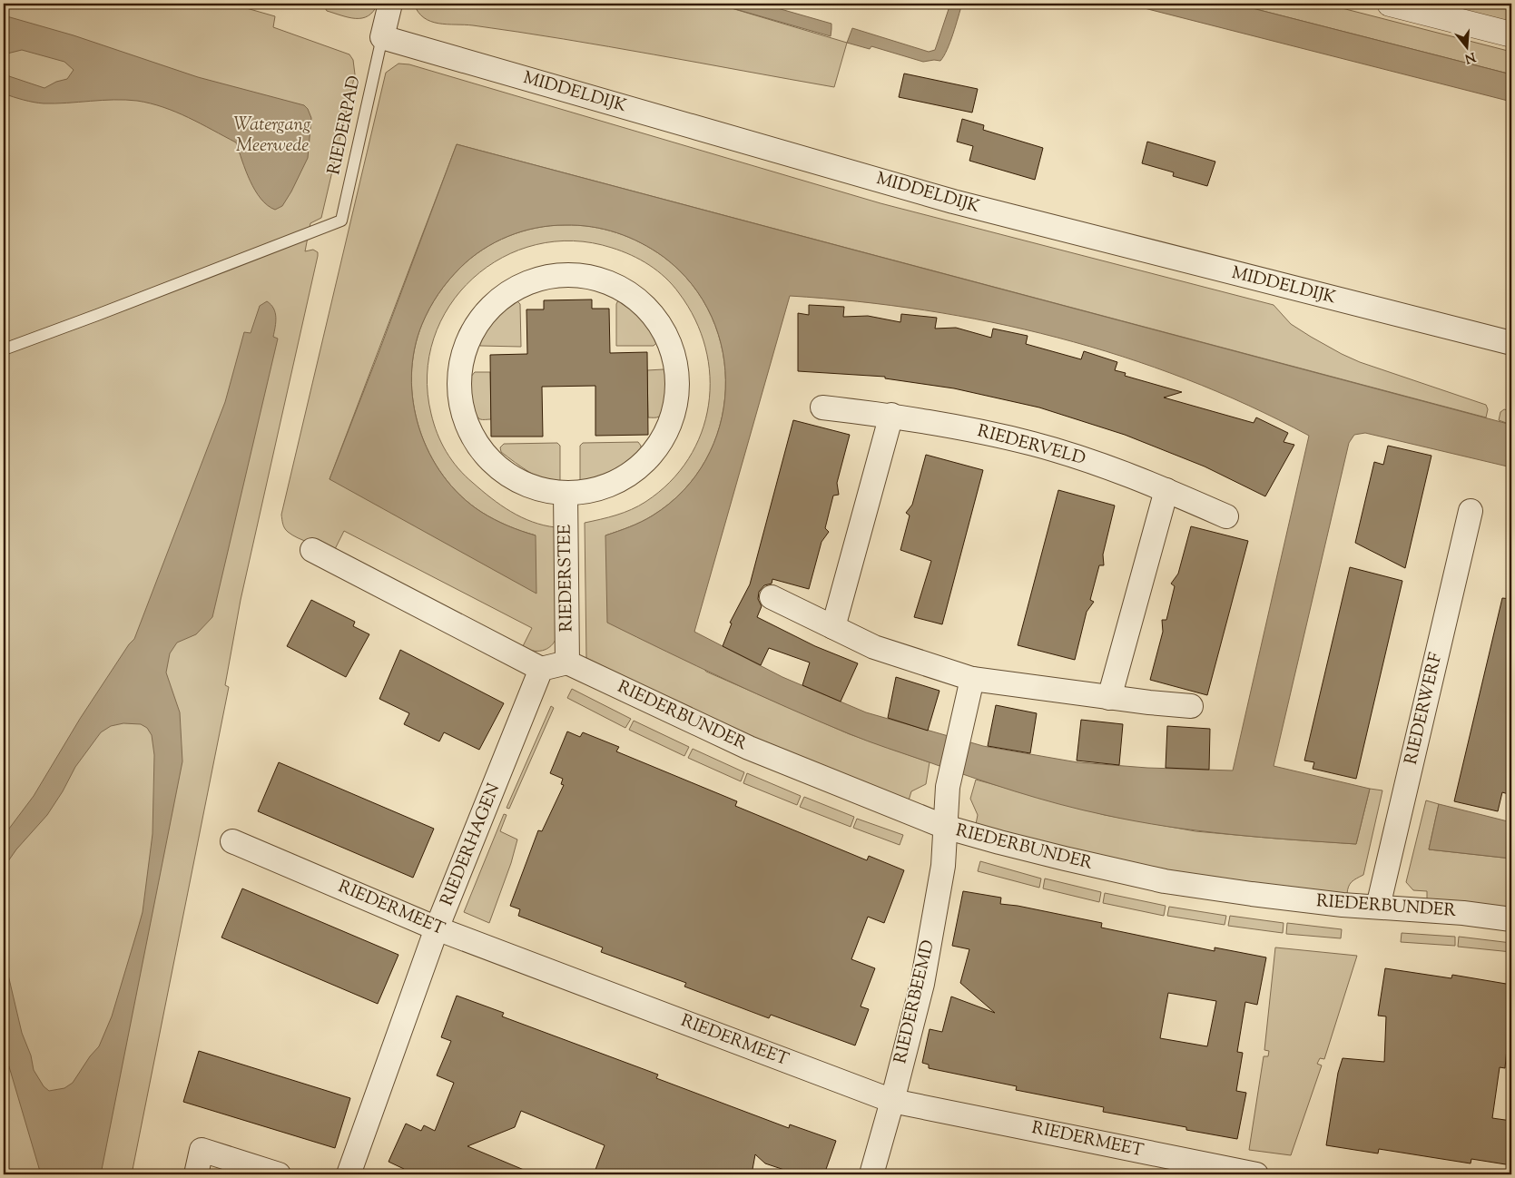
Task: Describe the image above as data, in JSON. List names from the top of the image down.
{
  "streets": {
    "street": [
      "MIDDELDIJK",
      "RIEDERVELD",
      "RIEDERSTEE",
      "RIEDERWERF",
      "RIEDERBUNDER",
      "RIEDERHAGEN",
      "RIEDERMEET",
      "RIEDERBEEMD"
    ],
    "lane": ["RIEDERPAD"]
  },
  "crossings": [
    ["MIDDELDIJK", "RIEDERPAD"],
    ["RIEDERSTEE", "RIEDERBUNDER"],
    ["RIEDERWERF", "RIEDERBUNDER"],
    ["RIEDERBUNDER", "RIEDERBEEMD"],
    ["RIEDERHAGEN", "RIEDERMEET"],
    ["RIEDERMEET", "RIEDERBEEMD"]
  ],
  "water": ["Watergang Meerwede"],
  "north": "bottom"
}
